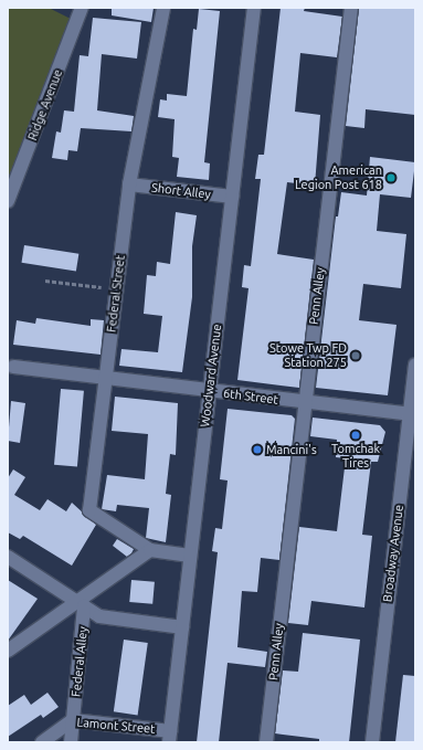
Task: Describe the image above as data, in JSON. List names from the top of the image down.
{
  "streets": {
    "street": [
      "Ridge Avenue",
      "Short Alley",
      "Federal Street",
      "Penn Alley",
      "Woodward Avenue",
      "6th Street",
      "Broadway Avenue",
      "Federal Alley",
      "Lamont Street"
    ]
  },
  "crossings": [
    ["Short Alley", "Federal Street"],
    ["Short Alley", "Woodward Avenue"],
    ["Federal Street", "Woodward Avenue"],
    ["Federal Street", "6th Street"],
    ["Penn Alley", "6th Street"],
    ["Woodward Avenue", "6th Street"],
    ["Woodward Avenue", "Lamont Street"],
    ["6th Street", "Broadway Avenue"],
    ["Federal Alley", "Lamont Street"]
  ],
  "places": [
    "American Legion Post 618",
    "Stowe Twp FD Station 275",
    "Tomchak Tires",
    "Mancini's"
  ]
}
